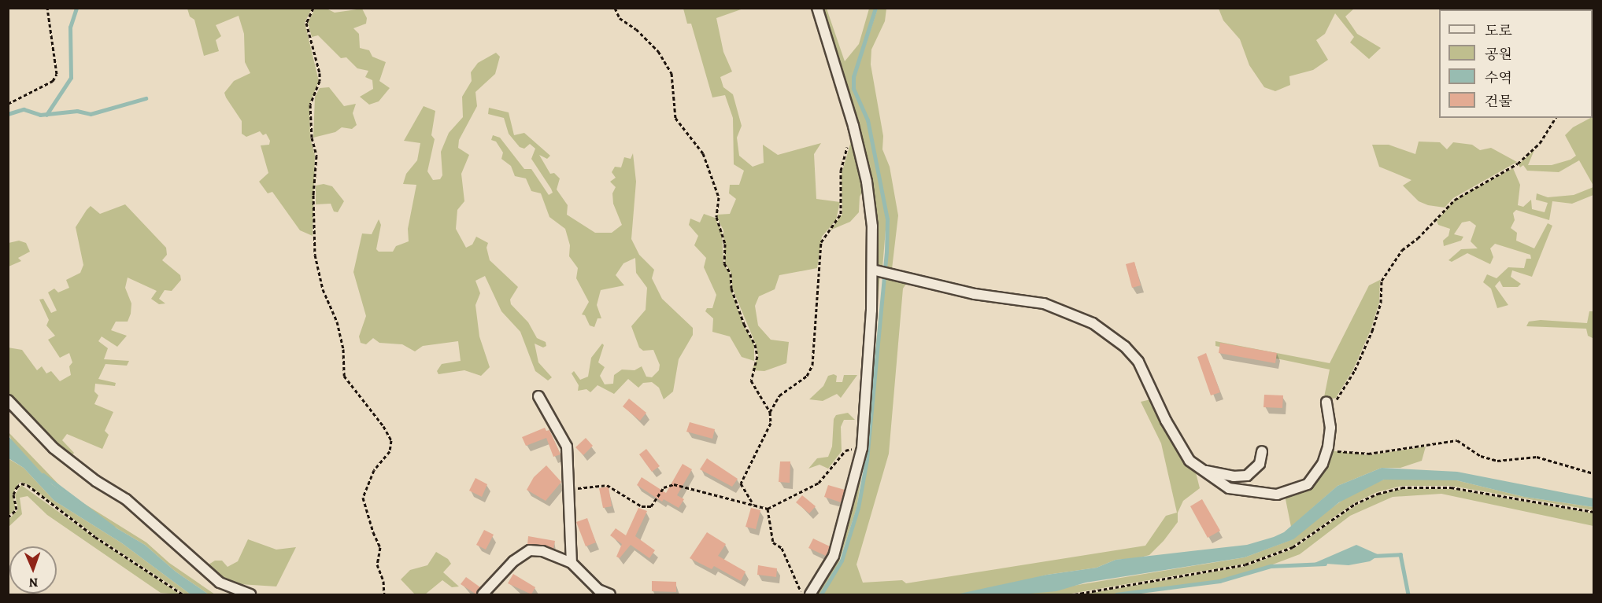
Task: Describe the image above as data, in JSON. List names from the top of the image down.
{
  "legend": [
    "도로",
    "공원",
    "수역",
    "건물"
  ],
  "north": "bottom"
}
